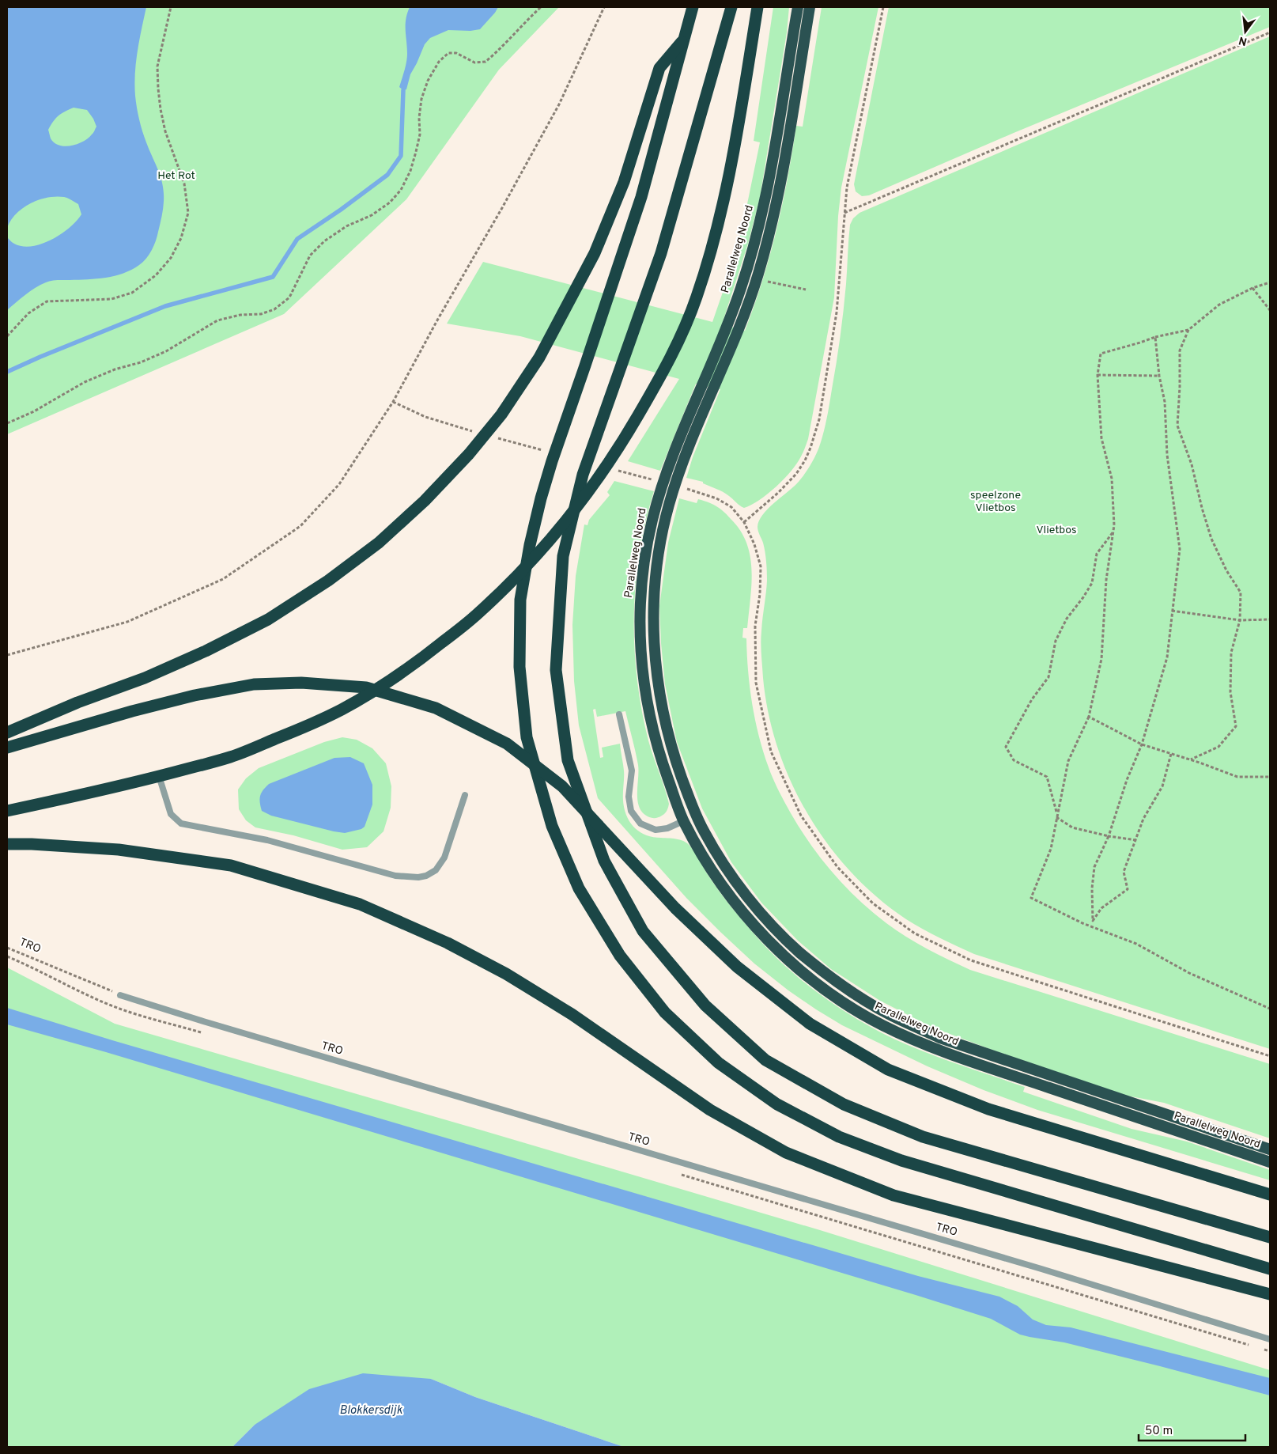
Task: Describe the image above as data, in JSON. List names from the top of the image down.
{
  "streets": {
    "highway": ["Parallelweg Noord"],
    "lane": ["TRO"]
  },
  "water": ["Blokkersdijk"],
  "parks": ["Het Rot", "speelzone Vlietbos", "Vlietbos"],
  "scale_bar": "50 m",
  "north": "bottom"
}
